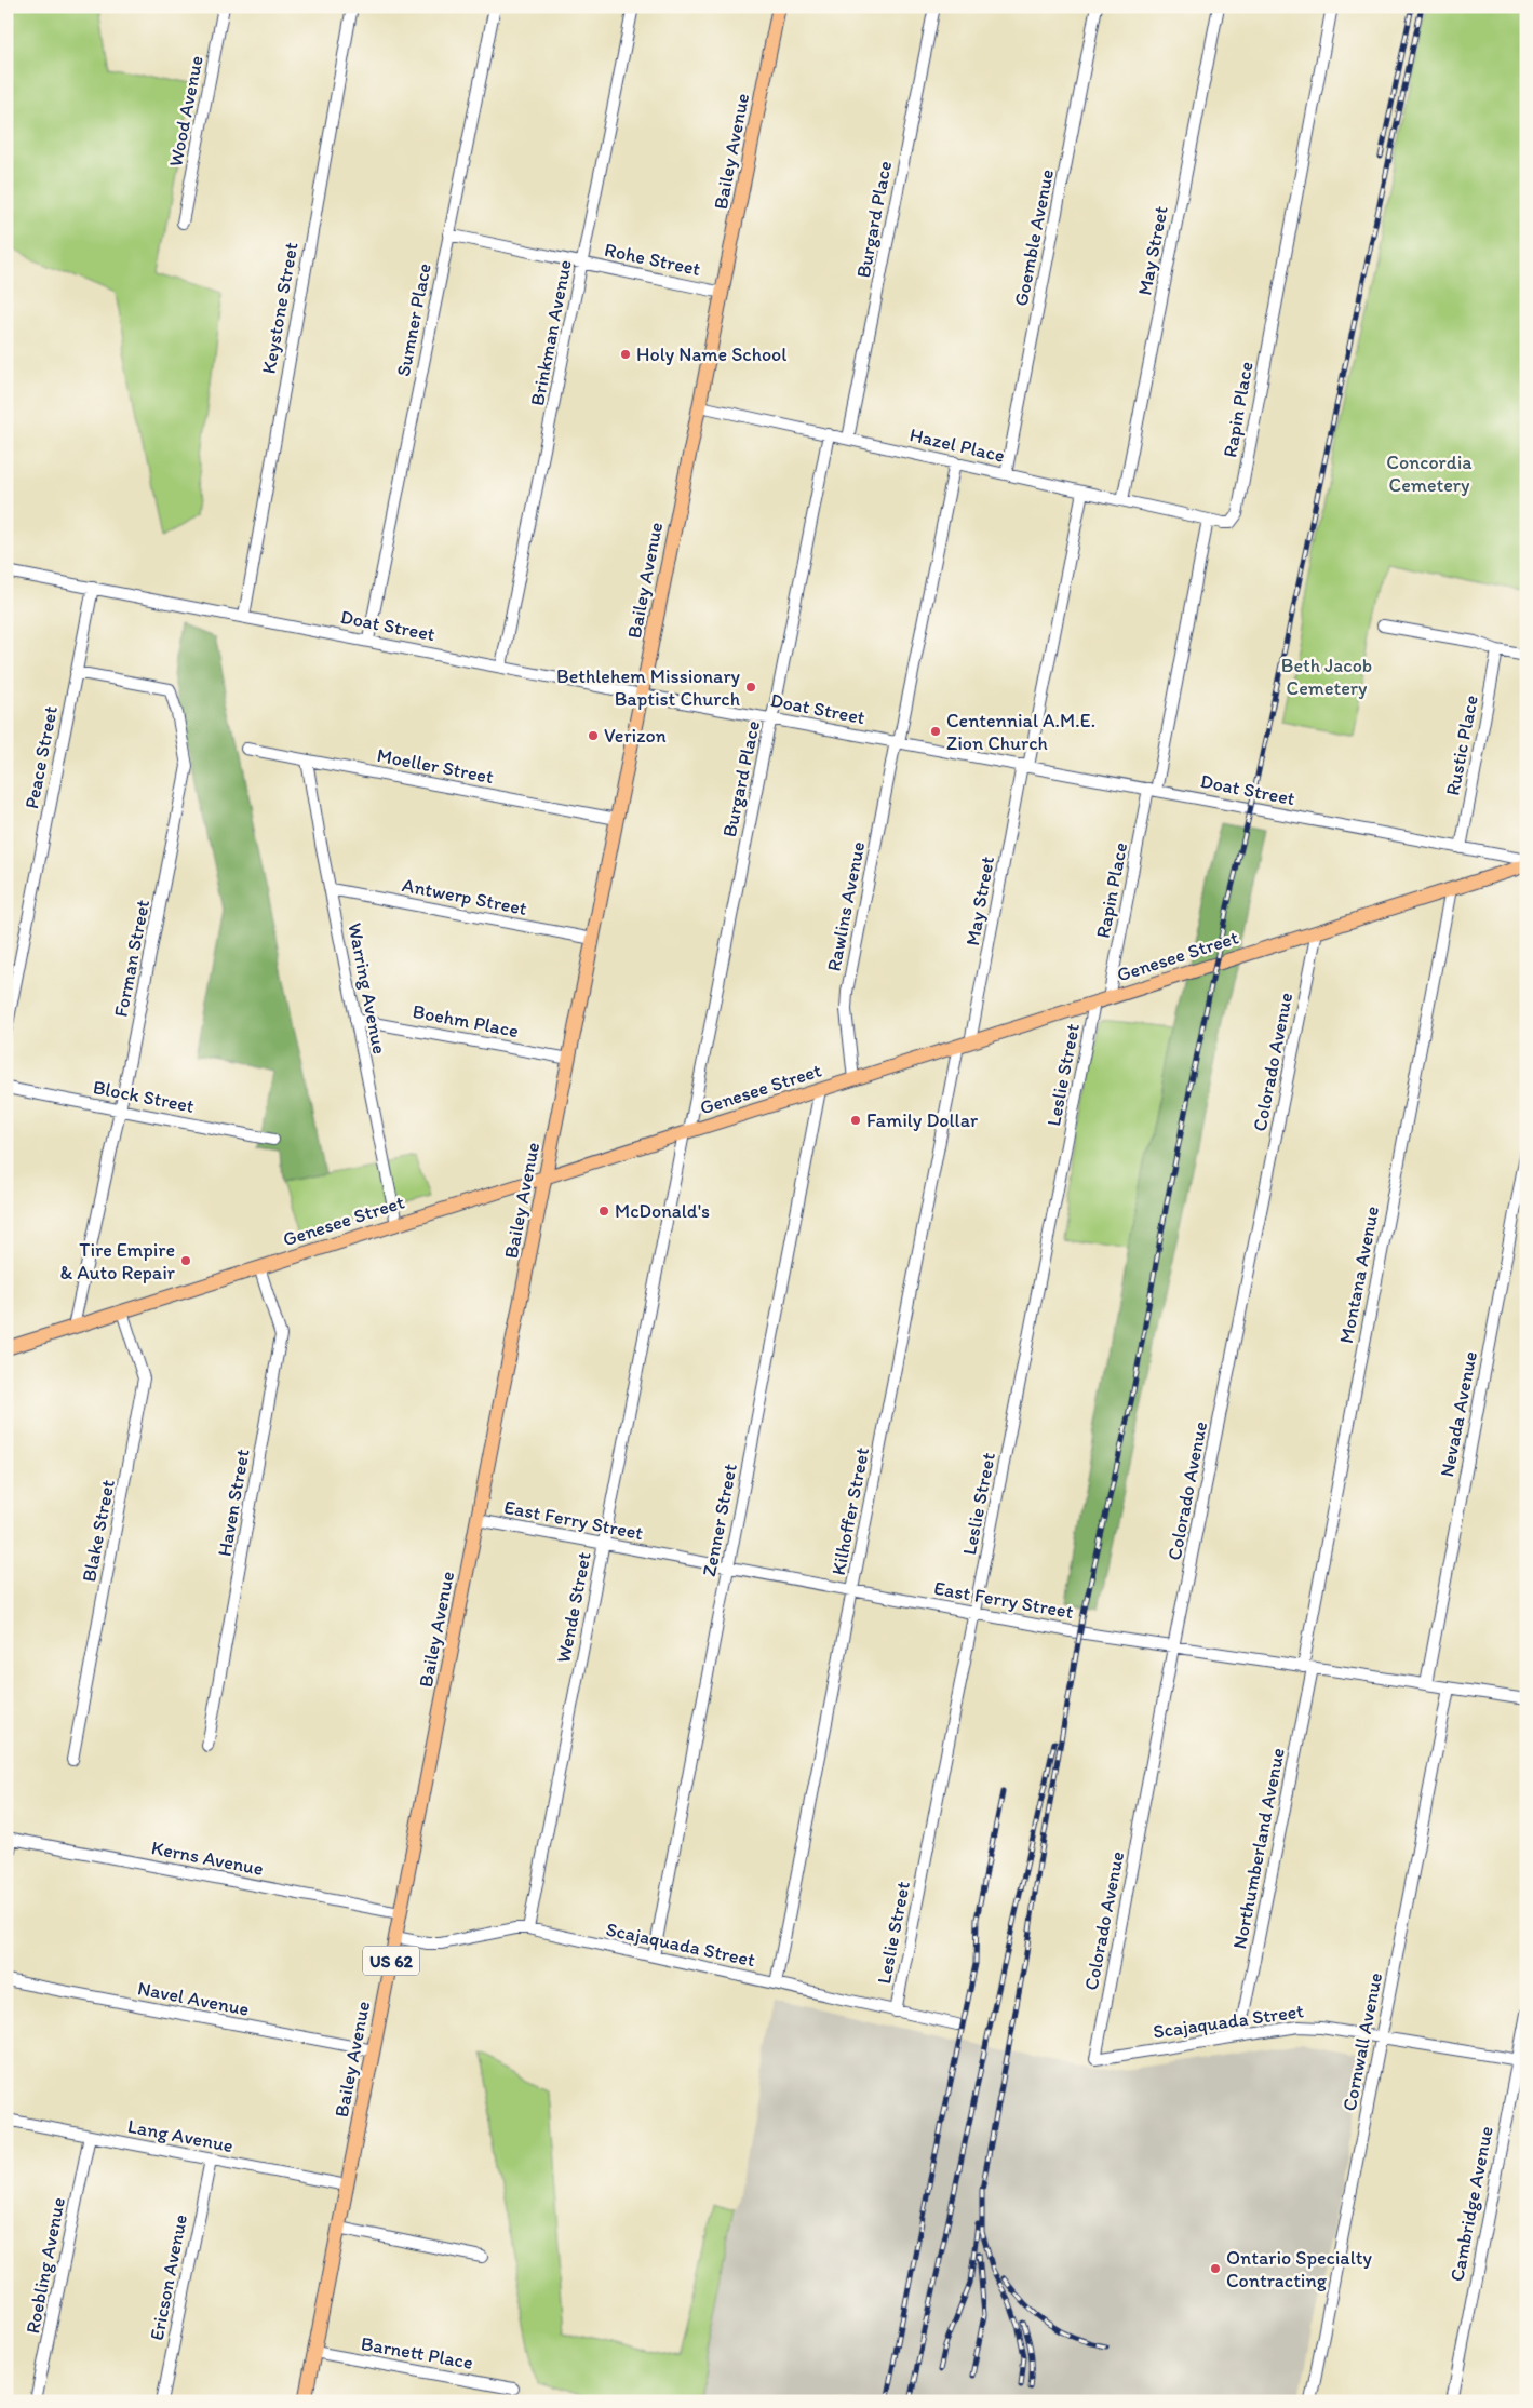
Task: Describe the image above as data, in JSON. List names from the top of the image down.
{
  "streets": {
    "main road": ["Bailey Avenue", "Genesee Street", "US 62"],
    "street": [
      "Wood Avenue",
      "Burgard Place",
      "Goemble Avenue",
      "May Street",
      "Rohe Street",
      "Keystone Street",
      "Sumner Place",
      "Brinkman Avenue",
      "Rapin Place",
      "Hazel Place",
      "Doat Street",
      "Rustic Place",
      "Peace Street",
      "Moeller Street",
      "Antwerp Street",
      "Rawlins Avenue",
      "Forman Street",
      "Warring Avenue",
      "Boehm Place",
      "Colorado Avenue",
      "Leslie Street",
      "Block Street",
      "Montana Avenue",
      "Nevada Avenue",
      "Haven Street",
      "Kilhoffer Street",
      "East Ferry Street",
      "Zenner Street",
      "Blake Street",
      "Wende Street",
      "Northumberland Avenue",
      "Kerns Avenue",
      "Scajaquada Street",
      "Navel Avenue",
      "Cornwall Avenue",
      "Lang Avenue",
      "Cambridge Avenue",
      "Roebling Avenue",
      "Ericson Avenue",
      "Barnett Place"
    ]
  },
  "crossings": [
    ["Bailey Avenue", "Rohe Street"],
    ["Bailey Avenue", "Hazel Place"],
    ["Bailey Avenue", "Doat Street"],
    ["Bailey Avenue", "Moeller Street"],
    ["Bailey Avenue", "Antwerp Street"],
    ["Bailey Avenue", "Genesee Street"],
    ["Bailey Avenue", "Boehm Place"],
    ["Bailey Avenue", "East Ferry Street"],
    ["Bailey Avenue", "Kerns Avenue"],
    ["Bailey Avenue", "Scajaquada Street"],
    ["Bailey Avenue", "Navel Avenue"],
    ["Bailey Avenue", "Lang Avenue"],
    ["Bailey Avenue", "Barnett Place"],
    ["Burgard Place", "Hazel Place"],
    ["Burgard Place", "Doat Street"],
    ["Burgard Place", "Genesee Street"],
    ["Burgard Place", "Wende Street"],
    ["Goemble Avenue", "Hazel Place"],
    ["May Street", "Hazel Place"],
    ["May Street", "Doat Street"],
    ["May Street", "Genesee Street"],
    ["May Street", "Kilhoffer Street"],
    ["Rohe Street", "Sumner Place"],
    ["Rohe Street", "Brinkman Avenue"],
    ["Keystone Street", "Doat Street"],
    ["Sumner Place", "Doat Street"],
    ["Brinkman Avenue", "Doat Street"],
    ["Rapin Place", "Hazel Place"],
    ["Rapin Place", "Doat Street"],
    ["Rapin Place", "Genesee Street"],
    ["Doat Street", "Rustic Place"],
    ["Doat Street", "Peace Street"],
    ["Doat Street", "Rawlins Avenue"],
    ["Peace Street", "Forman Street"],
    ["Moeller Street", "Warring Avenue"],
    ["Antwerp Street", "Warring Avenue"],
    ["Rawlins Avenue", "Genesee Street"],
    ["Genesee Street", "Forman Street"],
    ["Genesee Street", "Warring Avenue"],
    ["Genesee Street", "Colorado Avenue"],
    ["Genesee Street", "Leslie Street"],
    ["Genesee Street", "Montana Avenue"],
    ["Genesee Street", "Haven Street"],
    ["Genesee Street", "Kilhoffer Street"],
    ["Genesee Street", "Zenner Street"],
    ["Genesee Street", "Blake Street"],
    ["Genesee Street", "Wende Street"],
    ["Forman Street", "Block Street"],
    ["Warring Avenue", "Boehm Place"],
    ["Colorado Avenue", "East Ferry Street"],
    ["Colorado Avenue", "Scajaquada Street"],
    ["Leslie Street", "East Ferry Street"],
    ["Leslie Street", "Scajaquada Street"],
    ["Montana Avenue", "East Ferry Street"],
    ["Montana Avenue", "Northumberland Avenue"],
    ["Nevada Avenue", "East Ferry Street"],
    ["Kilhoffer Street", "East Ferry Street"],
    ["Kilhoffer Street", "Scajaquada Street"],
    ["East Ferry Street", "Zenner Street"],
    ["East Ferry Street", "Wende Street"],
    ["East Ferry Street", "Northumberland Avenue"],
    ["East Ferry Street", "Cornwall Avenue"],
    ["Zenner Street", "Scajaquada Street"],
    ["Wende Street", "Scajaquada Street"],
    ["Northumberland Avenue", "Scajaquada Street"],
    ["Scajaquada Street", "Cornwall Avenue"],
    ["Scajaquada Street", "Cambridge Avenue"],
    ["Lang Avenue", "Roebling Avenue"],
    ["Lang Avenue", "Ericson Avenue"]
  ],
  "parks": ["Concordia Cemetery", "Beth Jacob Cemetery"],
  "places": [
    "Holy Name School",
    "Bethlehem Missionary Baptist Church",
    "Centennial A.M.E. Zion Church",
    "Verizon",
    "Family Dollar",
    "McDonald's",
    "Tire Empire & Auto Repair",
    "Ontario Specialty Contracting"
  ]
}
